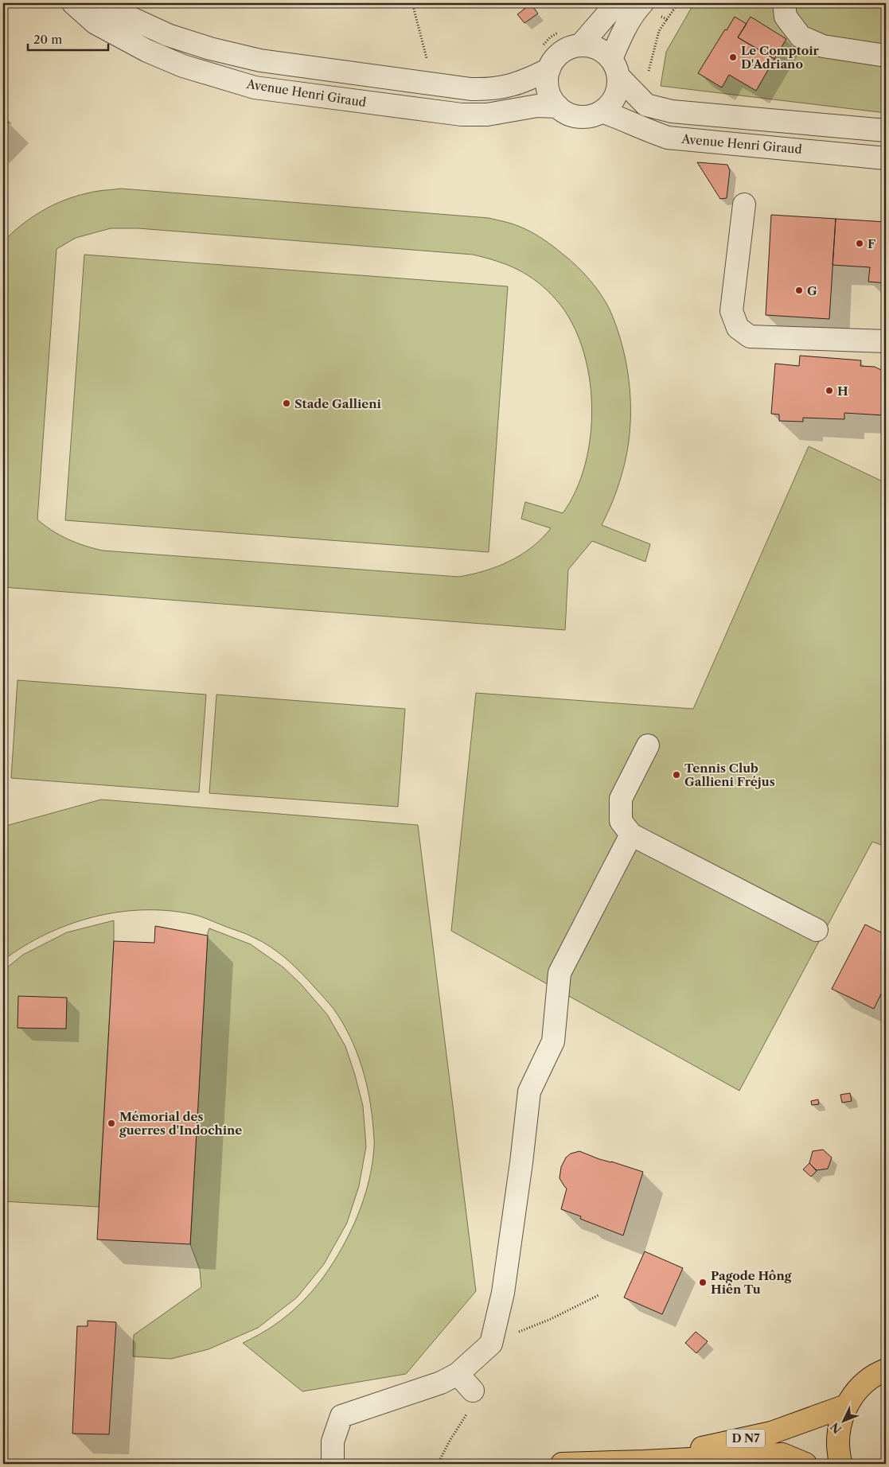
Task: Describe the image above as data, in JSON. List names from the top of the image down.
{
  "streets": {
    "main road": ["D N7"],
    "street": ["Avenue Henri Giraud"]
  },
  "places": [
    "Le Comptoir D'Adriano",
    "F",
    "G",
    "H",
    "Stade Gallieni",
    "Tennis Club Gallieni Fréjus",
    "Mémorial des guerres d'Indochine",
    "Pagode Hông Hiên Tu"
  ],
  "scale_bar": "20 m",
  "north": "bottom left"
}
